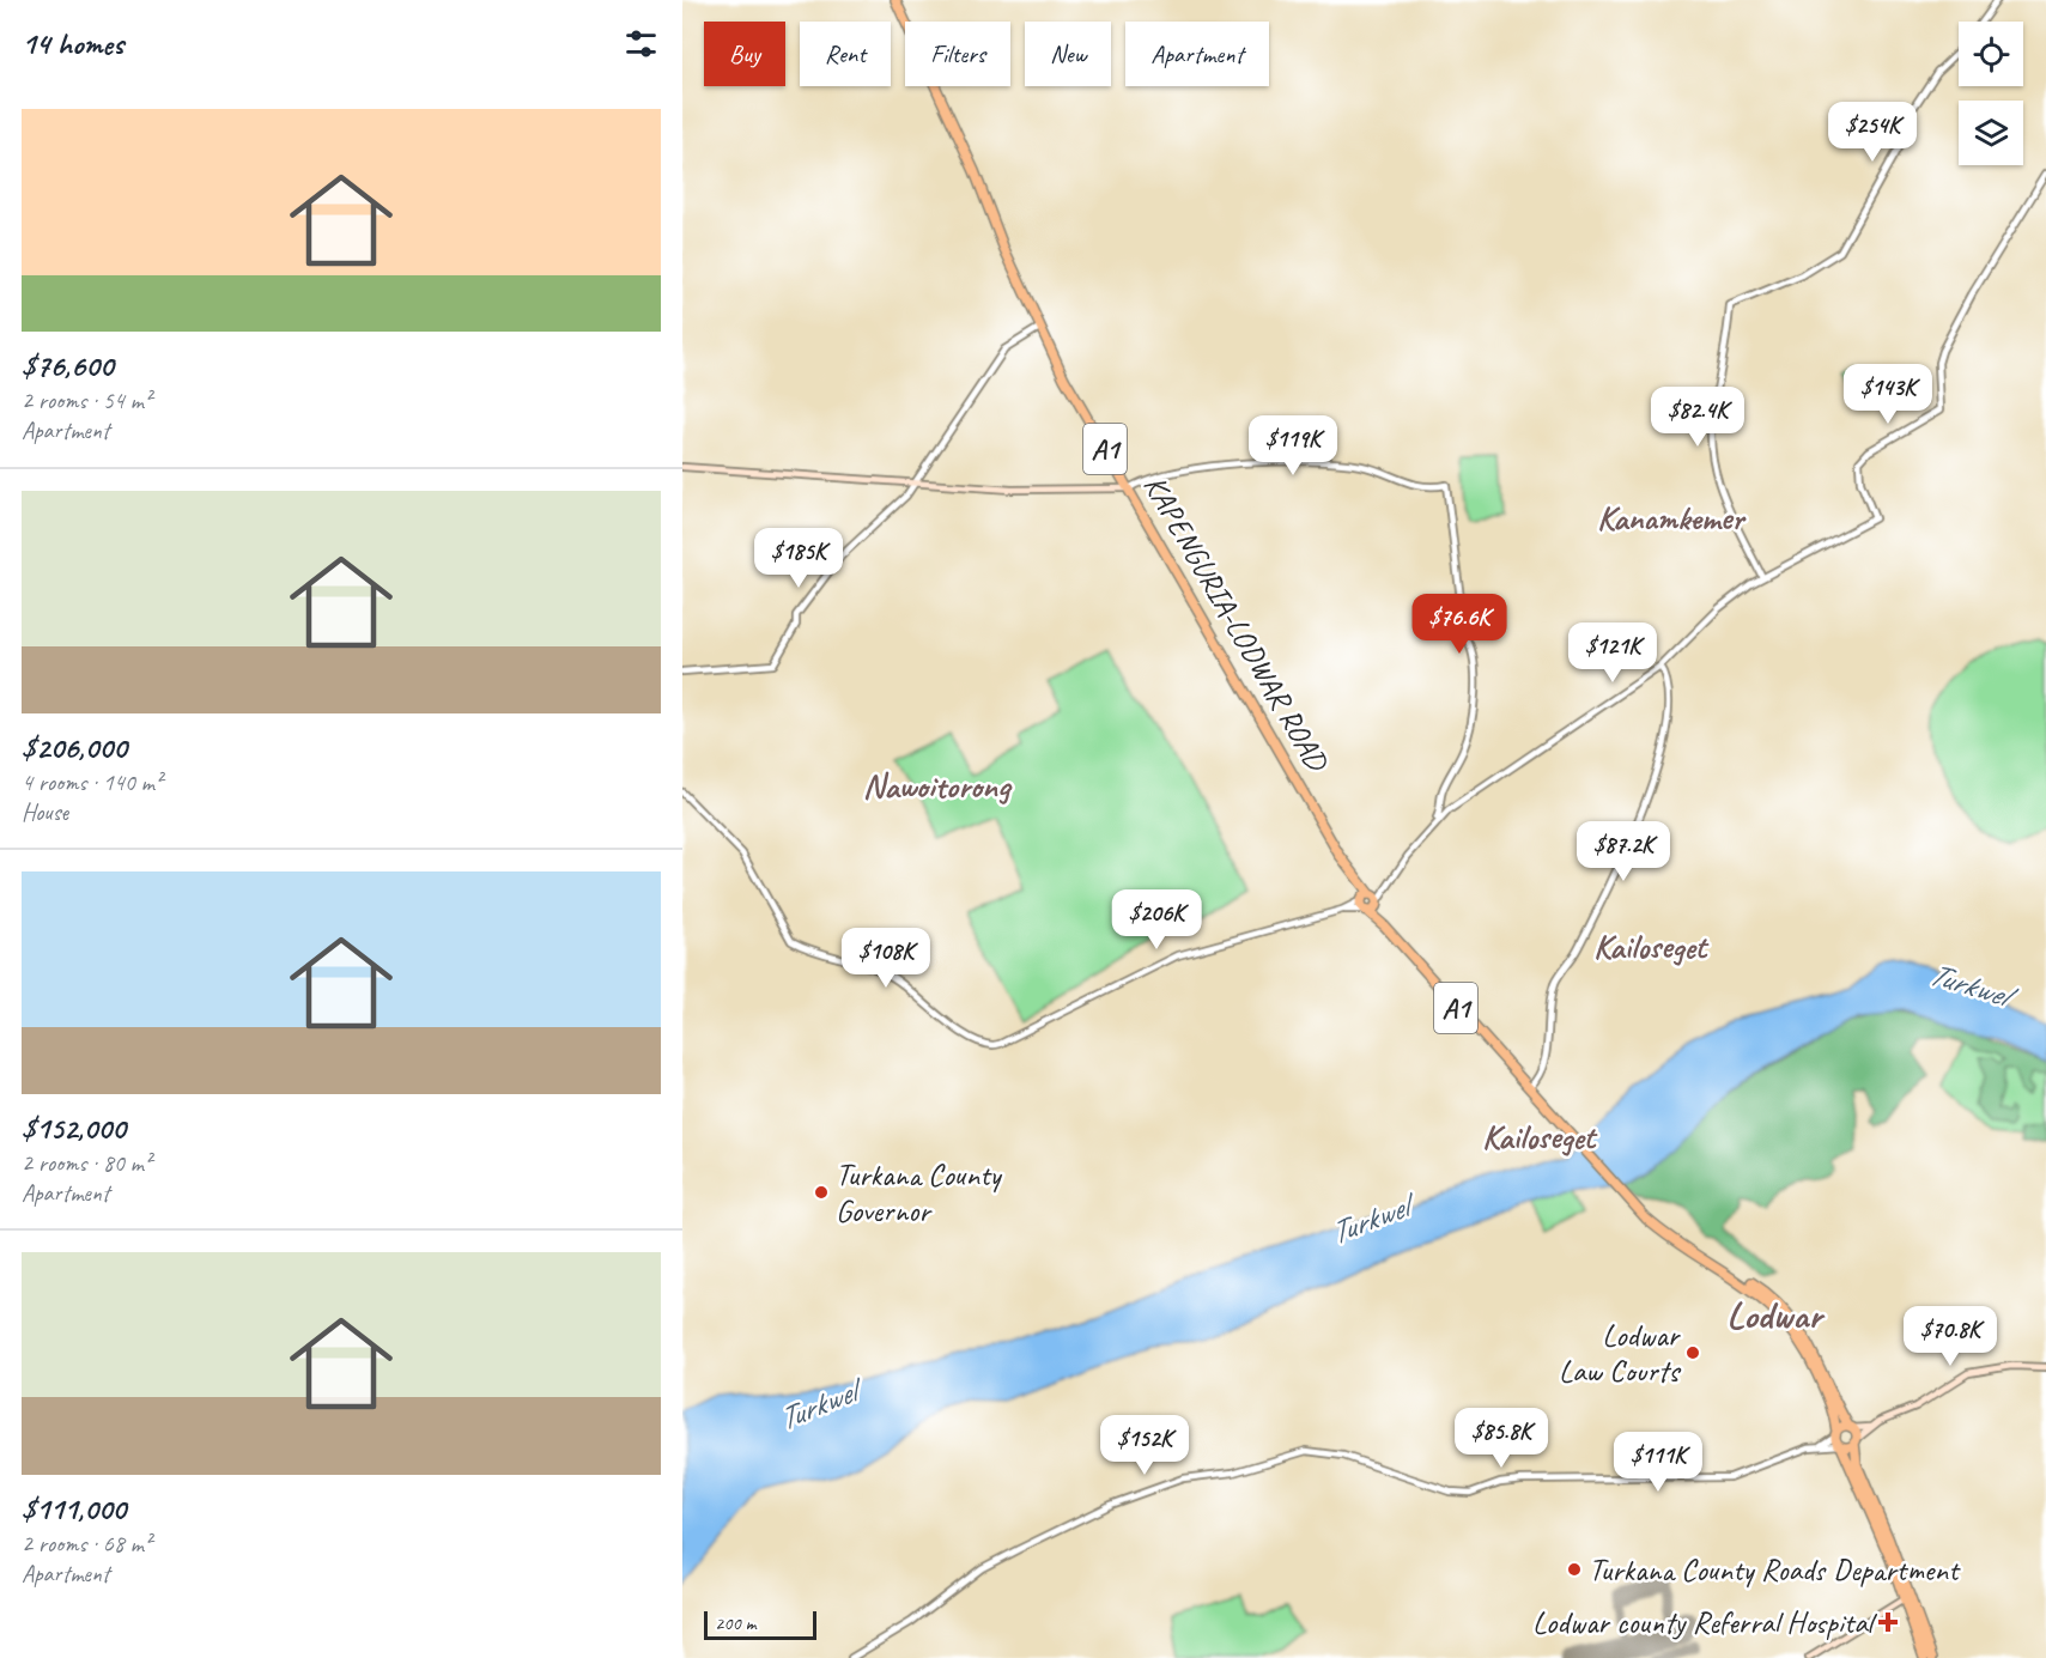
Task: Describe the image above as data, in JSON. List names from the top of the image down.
{
  "streets": {
    "highway": ["A1", "KAPENGURIA-LODWAR ROAD"]
  },
  "crossings": [
    ["A1", "KAPENGURIA-LODWAR ROAD"]
  ],
  "districts": [
    "Kanamkemer",
    "Nawoitorong",
    "Kailoseget",
    "Kailoseget",
    "Lodwar"
  ],
  "water": ["Turkwel"],
  "places": {
    "other": ["Turkana County Governor", "Lodwar Law Courts", "Turkana County Roads Department"],
    "health": ["Lodwar county Referral Hospital"]
  },
  "scale_bar": "200 m",
  "page": {
    "heading": "14 homes",
    "chip": [
      "Buy",
      "Rent",
      "Filters",
      "New",
      "Apartment"
    ],
    "list": [
      {
        "name": "$76,600",
        "note": "2 rooms · 54 m² · Apartment"
      },
      {
        "name": "$206,000",
        "note": "4 rooms · 140 m² · House"
      },
      {
        "name": "$152,000",
        "note": "2 rooms · 80 m² · Apartment"
      },
      {
        "name": "$111,000",
        "note": "2 rooms · 68 m² · Apartment"
      }
    ],
    "price": [
      "$254K",
      "$143K",
      "$82.4K",
      "$119K",
      "$185K",
      "$76.6K",
      "$121K",
      "$87.2K",
      "$206K",
      "$108K",
      "$70.8K",
      "$85.8K",
      "$152K",
      "$111K"
    ],
    "scale": "200 m"
  }
}
